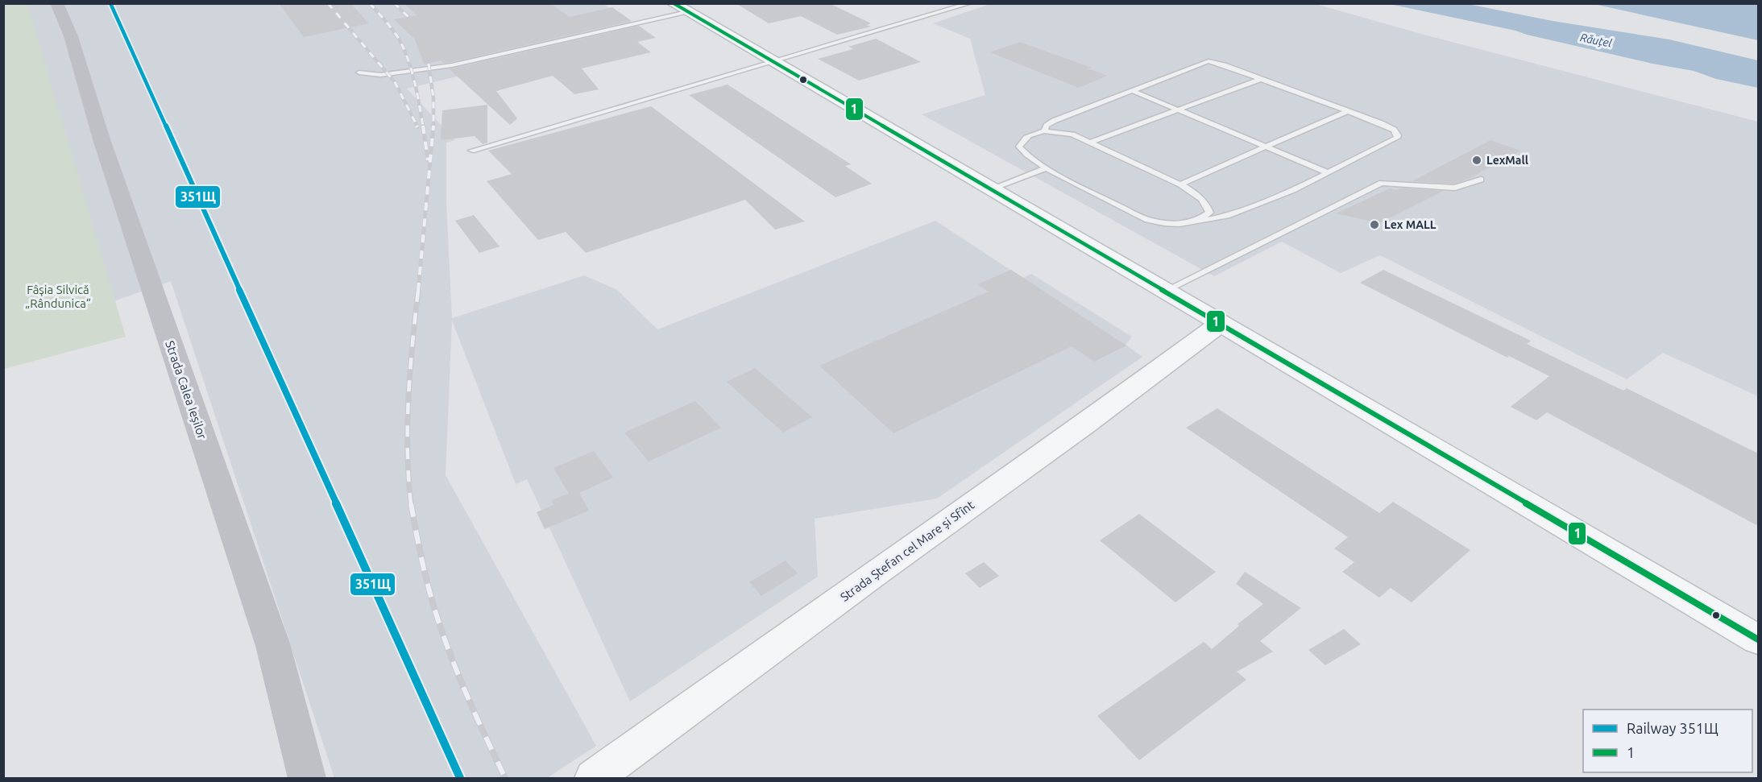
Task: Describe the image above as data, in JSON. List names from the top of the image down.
{
  "streets": {
    "main road": ["Strada Ștefan cel Mare și Sfînt"],
    "street": ["Strada Calea Ieșilor"]
  },
  "water": ["Răuțel"],
  "parks": ["Fâşia Silvică „Rândunica“"],
  "places": ["LexMall", "Lex MALL"],
  "lines": ["rail line 351Щ", "transit line 1"],
  "legend": ["Railway 351Щ", "1"]
}
